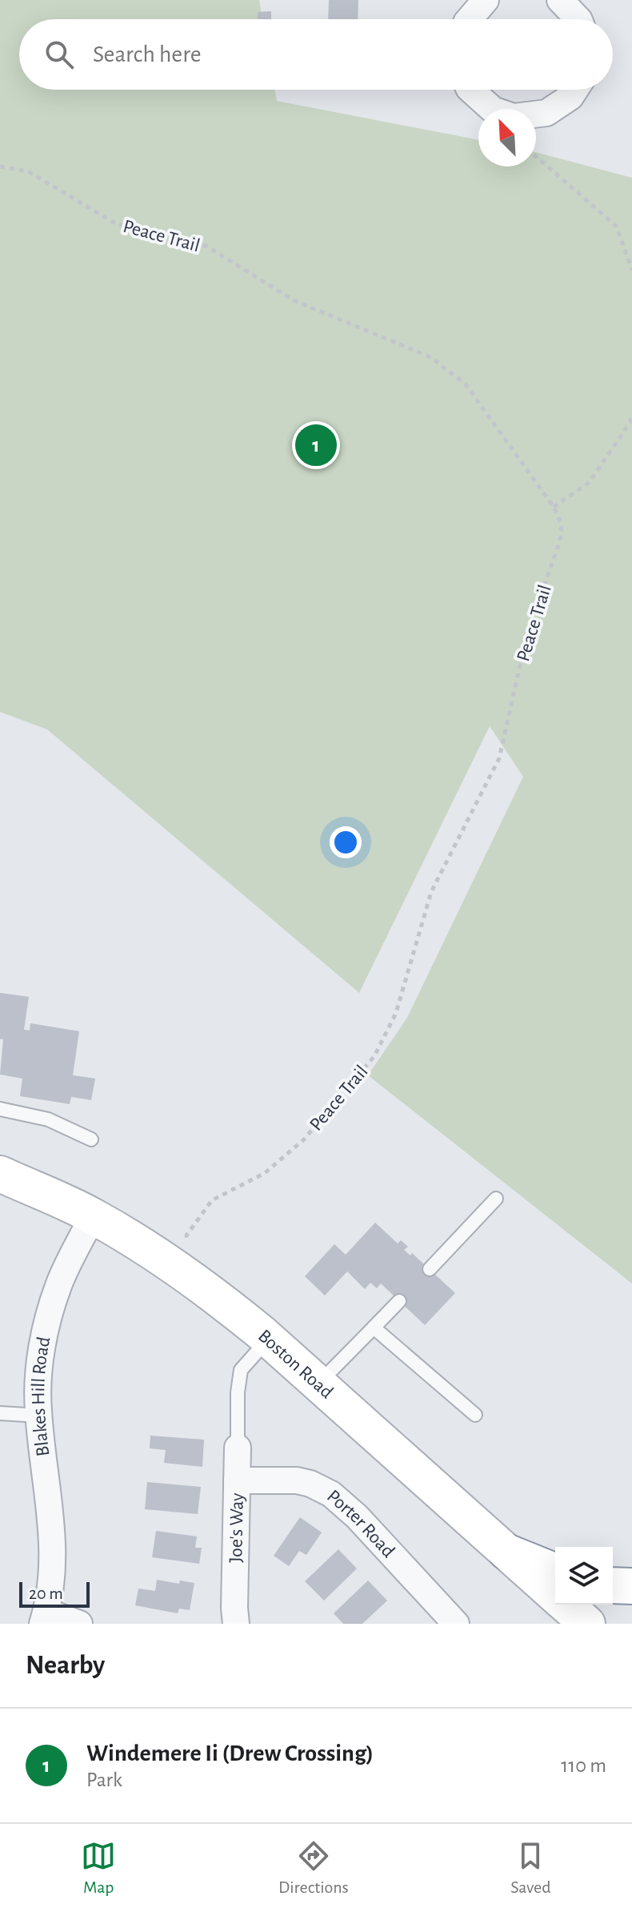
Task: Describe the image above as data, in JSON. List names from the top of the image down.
{
  "streets": {
    "main road": ["Boston Road"],
    "street": ["Blakes Hill Road", "Porter Road", "Joe's Way"],
    "path": ["Peace Trail"]
  },
  "crossings": [
    ["Boston Road", "Blakes Hill Road"],
    ["Porter Road", "Joe's Way"]
  ],
  "scale_bar": "20 m",
  "north": "top left",
  "page": {
    "search": "Search here",
    "pins": "1",
    "scale": "20 m",
    "heading": "Nearby",
    "list": [
      {
        "mark": "1",
        "name": "Windemere Ii (Drew Crossing)",
        "note": "Park",
        "value": "110 m"
      }
    ],
    "nav": ["Map", "Directions", "Saved"]
  }
}
